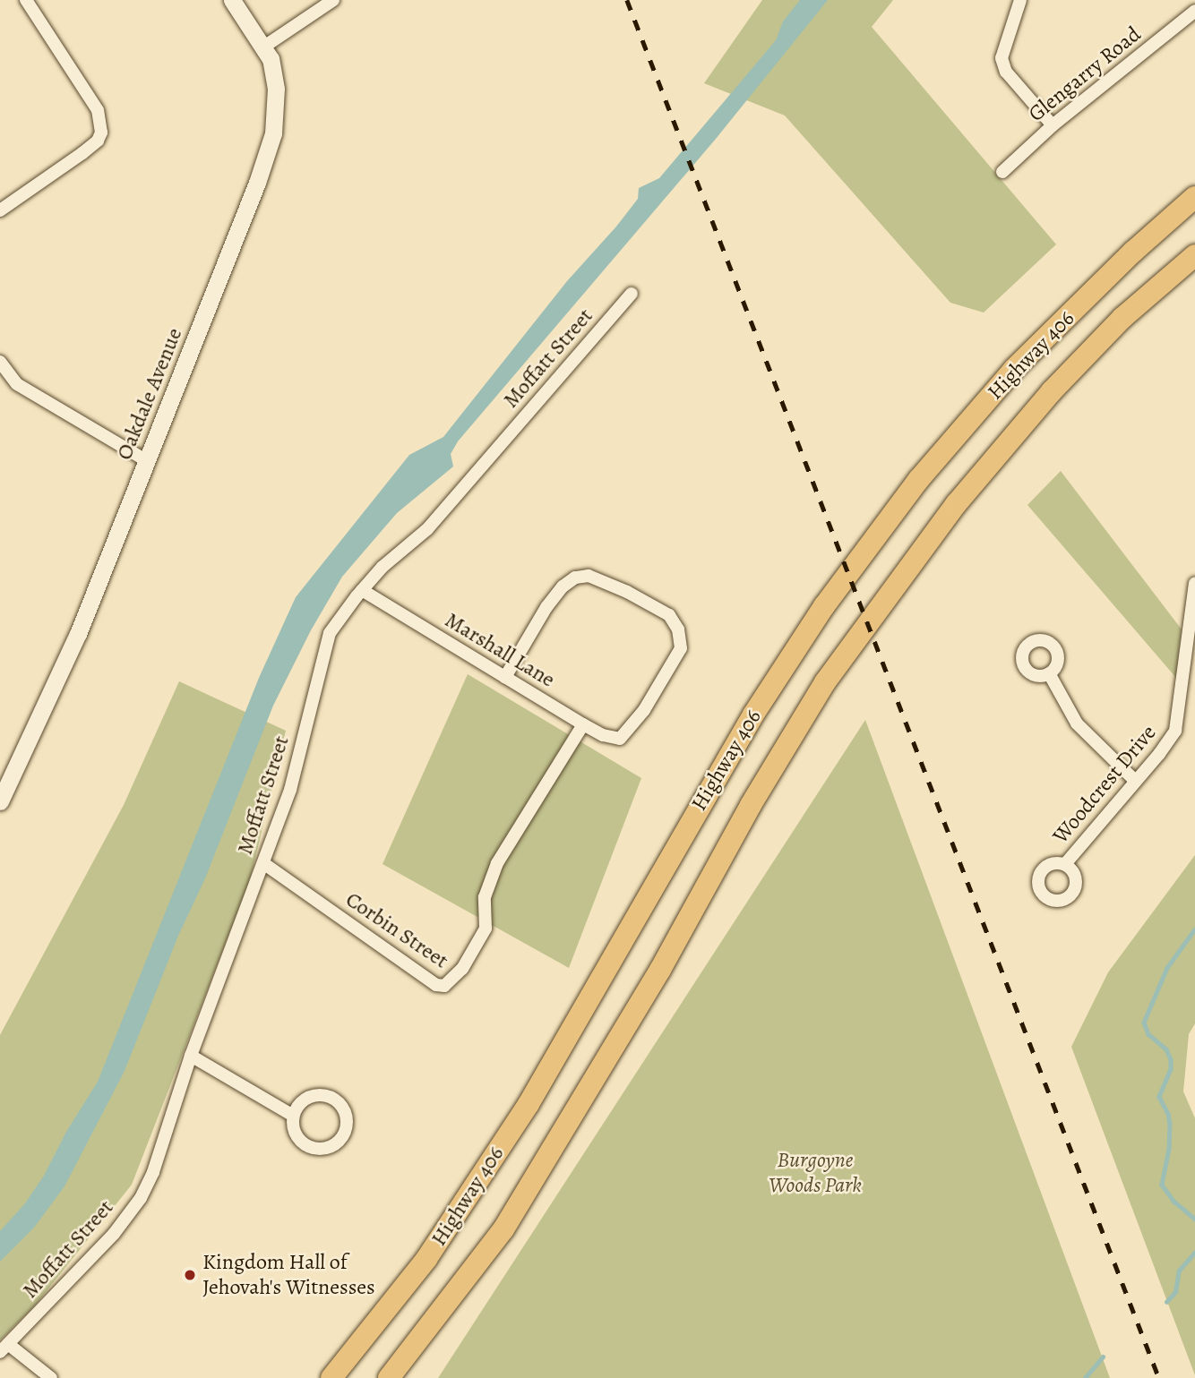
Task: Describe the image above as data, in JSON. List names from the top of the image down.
{
  "streets": {
    "highway": ["Highway 406"],
    "street": [
      "Glengarry Road",
      "Moffatt Street",
      "Oakdale Avenue",
      "Marshall Lane",
      "Woodcrest Drive",
      "Corbin Street"
    ]
  },
  "crossings": [
    ["Moffatt Street", "Marshall Lane"],
    ["Moffatt Street", "Corbin Street"],
    ["Marshall Lane", "Corbin Street"]
  ],
  "parks": ["Burgoyne Woods Park"],
  "places": ["Kingdom Hall of Jehovah's Witnesses"]
}
